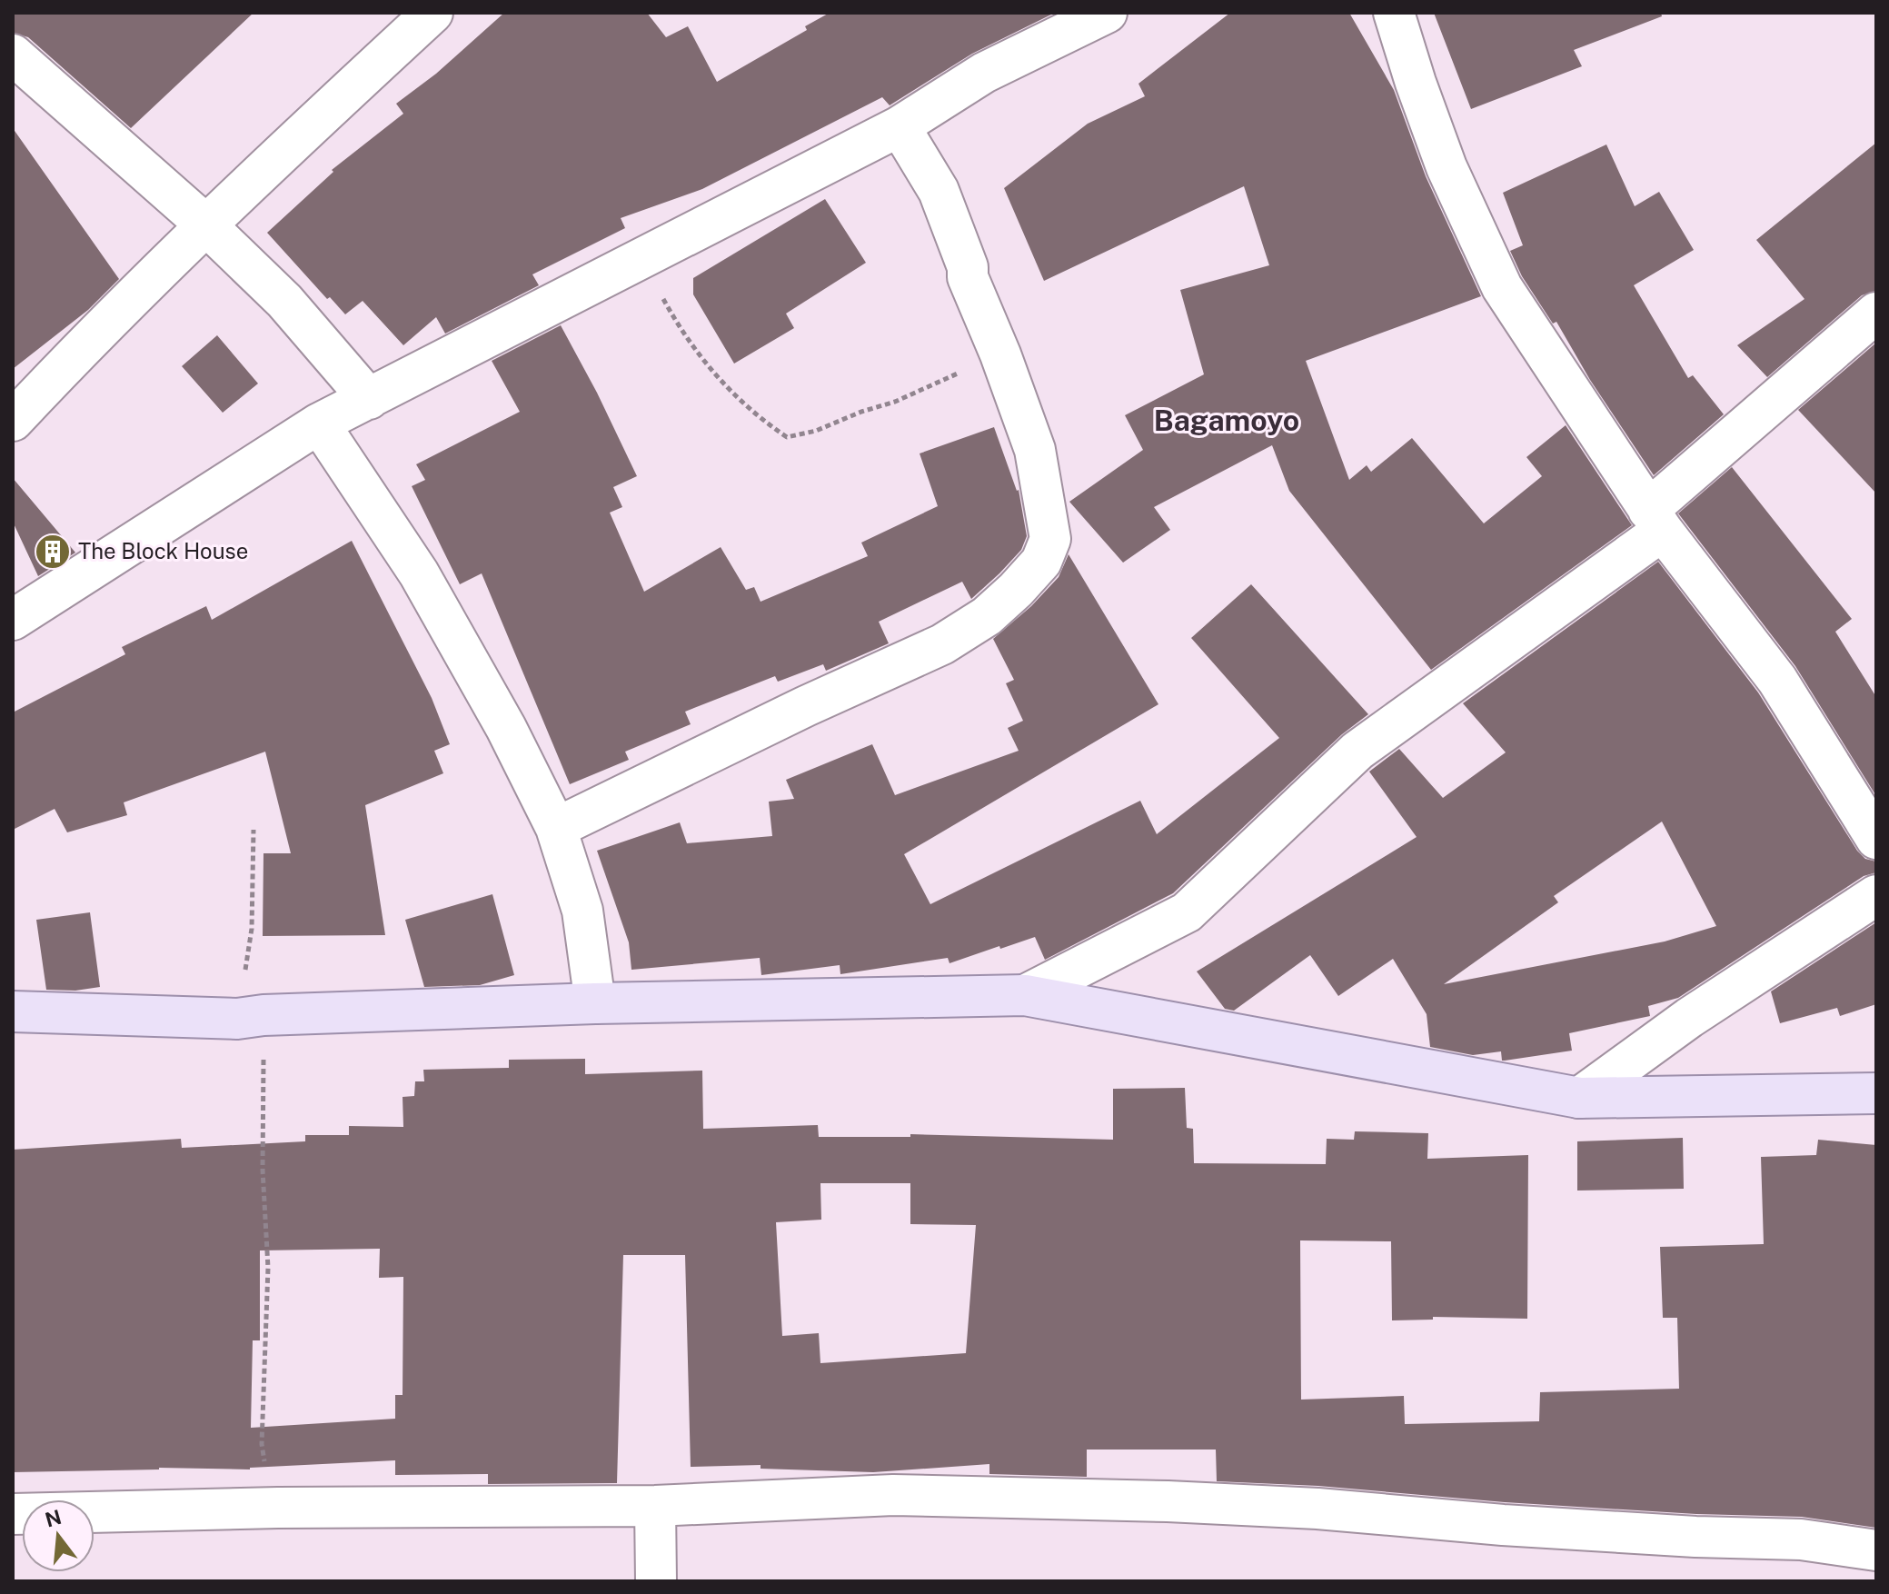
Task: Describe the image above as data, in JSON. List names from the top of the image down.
{
  "districts": ["Bagamoyo"],
  "places": {
    "building": ["The Block House"]
  },
  "north": "top"
}
